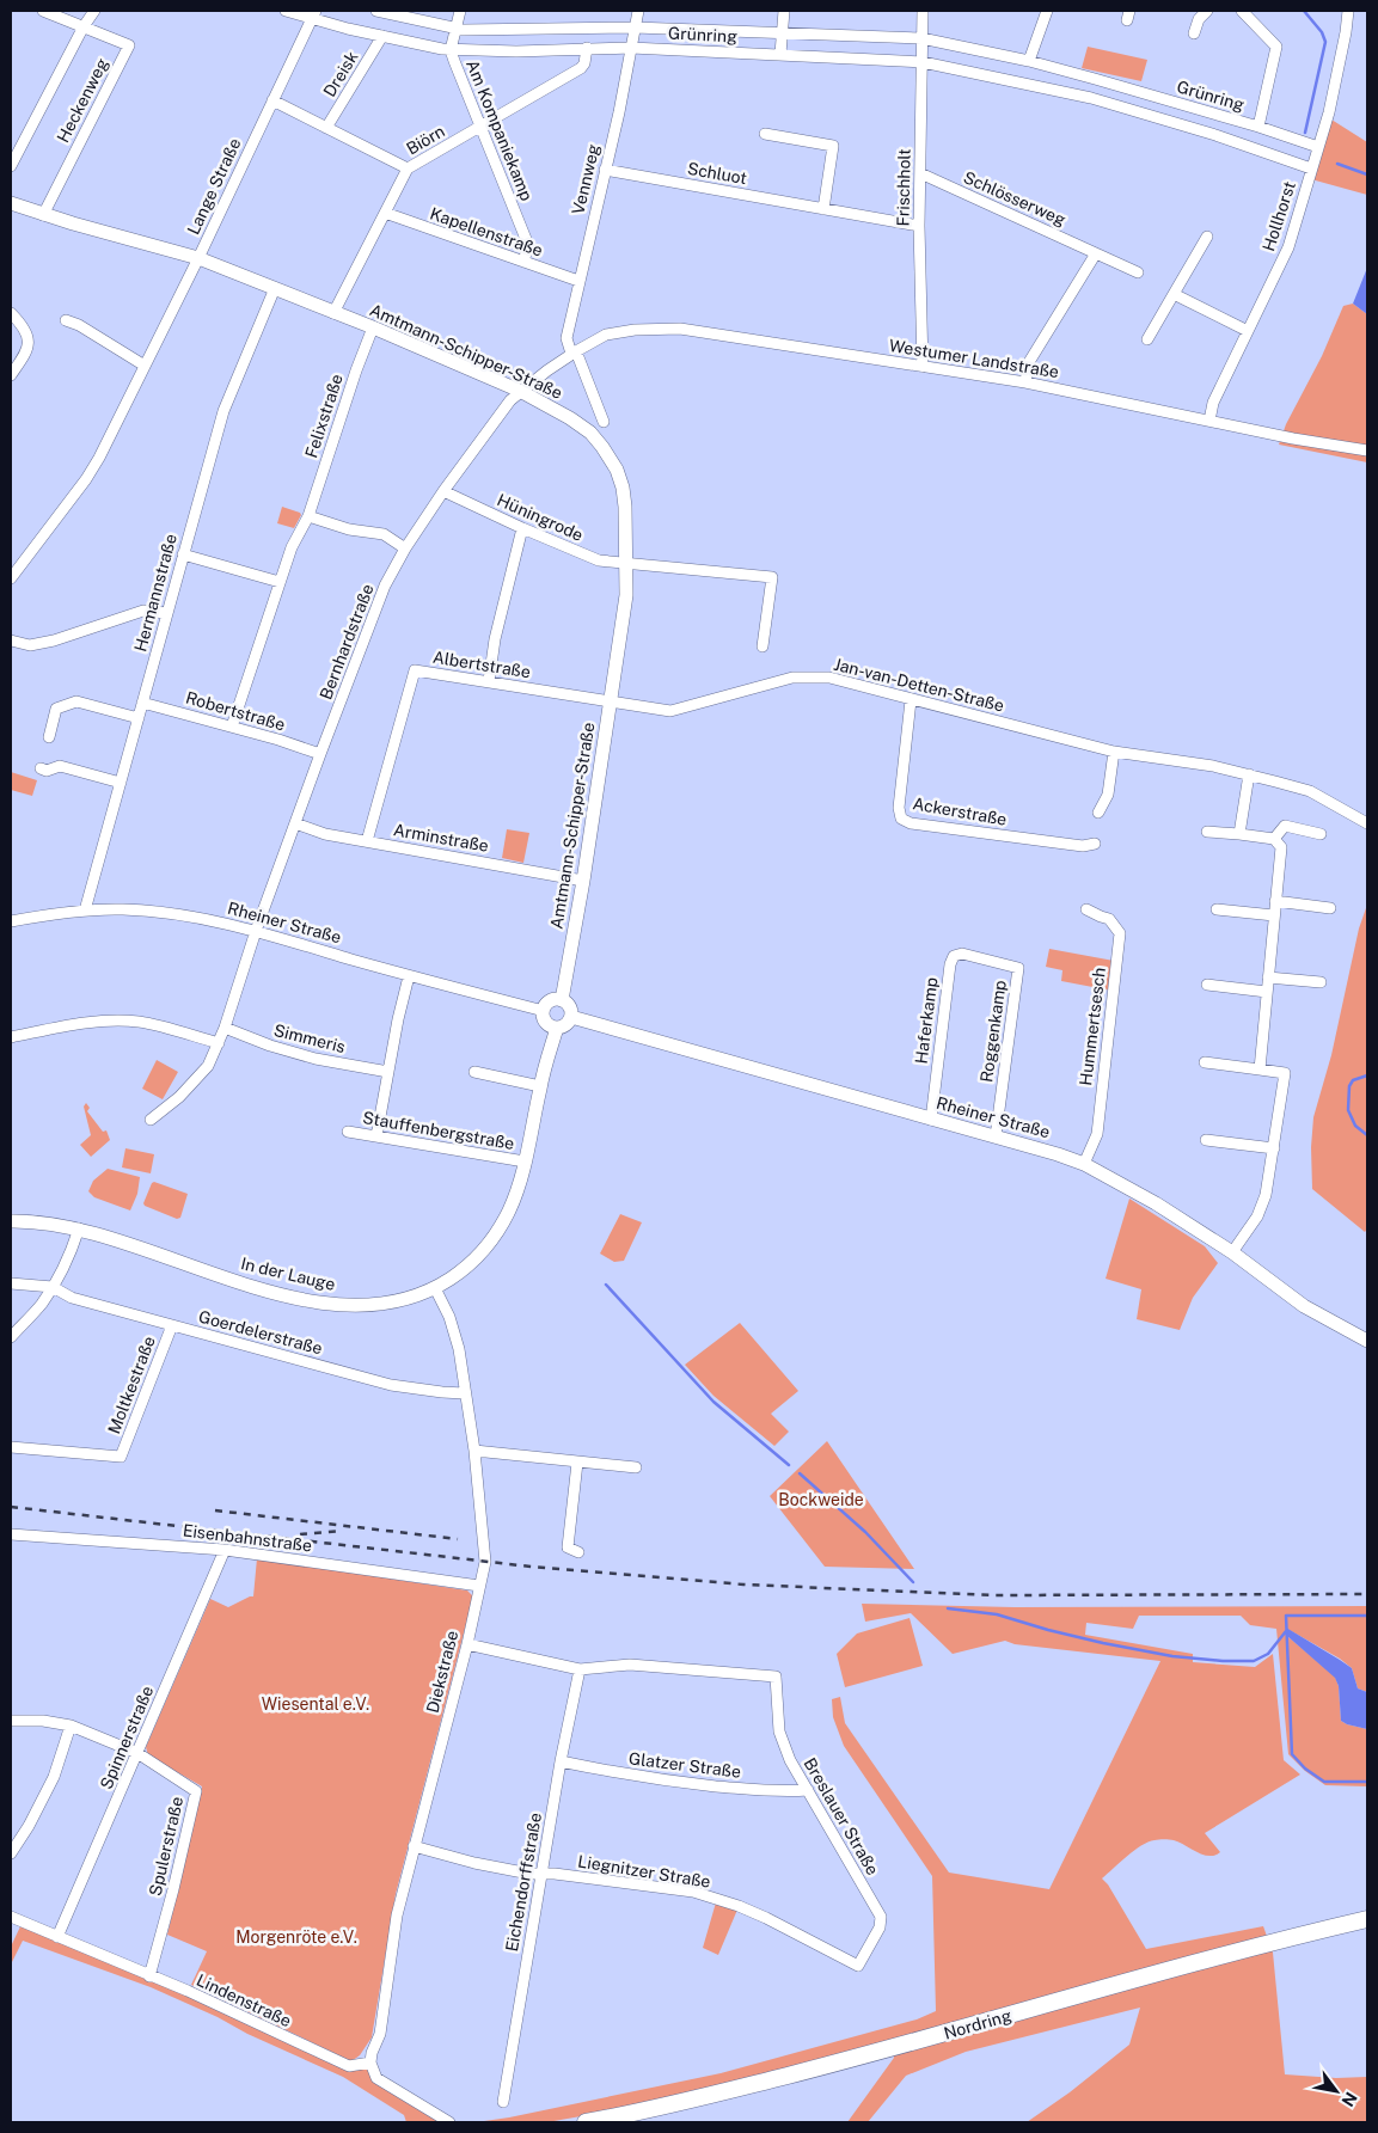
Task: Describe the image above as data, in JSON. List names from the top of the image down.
{
  "streets": {
    "main road": ["Nordring"],
    "street": [
      "Grünring",
      "Dreisk",
      "Heckenweg",
      "Am Kompaniekamp",
      "Biörn",
      "Schluot",
      "Vennweg",
      "Lange Straße",
      "Frischholt",
      "Schlösserweg",
      "Hollhorst",
      "Kapellenstraße",
      "Amtmann-Schipper-Straße",
      "Westumer Landstraße",
      "Felixstraße",
      "Hüningrode",
      "Hermannstraße",
      "Bernhardstraße",
      "Albertstraße",
      "Jan-van-Detten-Straße",
      "Robertstraße",
      "Ackerstraße",
      "Arminstraße",
      "Rheiner Straße",
      "Haferkamp",
      "Hummertsesch",
      "Roggenkamp",
      "Simmeris",
      "Stauffenbergstraße",
      "In der Lauge",
      "Goerdelerstraße",
      "Moltkestraße",
      "Eisenbahnstraße",
      "Diekstraße",
      "Spinnerstraße",
      "Glatzer Straße",
      "Breslauer Straße",
      "Spulerstraße",
      "Liegnitzer Straße",
      "Eichendorffstraße",
      "Lindenstraße"
    ]
  },
  "crossings": [
    ["Grünring", "Dreisk"],
    ["Grünring", "Am Kompaniekamp"],
    ["Grünring", "Biörn"],
    ["Grünring", "Vennweg"],
    ["Grünring", "Lange Straße"],
    ["Grünring", "Frischholt"],
    ["Grünring", "Hollhorst"],
    ["Heckenweg", "Amtmann-Schipper-Straße"],
    ["Am Kompaniekamp", "Biörn"],
    ["Am Kompaniekamp", "Kapellenstraße"],
    ["Biörn", "Kapellenstraße"],
    ["Biörn", "Amtmann-Schipper-Straße"],
    ["Schluot", "Vennweg"],
    ["Schluot", "Frischholt"],
    ["Vennweg", "Kapellenstraße"],
    ["Vennweg", "Westumer Landstraße"],
    ["Lange Straße", "Amtmann-Schipper-Straße"],
    ["Frischholt", "Schlösserweg"],
    ["Frischholt", "Westumer Landstraße"],
    ["Hollhorst", "Westumer Landstraße"],
    ["Amtmann-Schipper-Straße", "Westumer Landstraße"],
    ["Amtmann-Schipper-Straße", "Felixstraße"],
    ["Amtmann-Schipper-Straße", "Hüningrode"],
    ["Amtmann-Schipper-Straße", "Hermannstraße"],
    ["Amtmann-Schipper-Straße", "Bernhardstraße"],
    ["Amtmann-Schipper-Straße", "Albertstraße"],
    ["Amtmann-Schipper-Straße", "Jan-van-Detten-Straße"],
    ["Amtmann-Schipper-Straße", "Arminstraße"],
    ["Amtmann-Schipper-Straße", "Rheiner Straße"],
    ["Amtmann-Schipper-Straße", "In der Lauge"],
    ["Westumer Landstraße", "Bernhardstraße"],
    ["Felixstraße", "Robertstraße"],
    ["Hüningrode", "Bernhardstraße"],
    ["Hermannstraße", "Robertstraße"],
    ["Hermannstraße", "Rheiner Straße"],
    ["Bernhardstraße", "Robertstraße"],
    ["Bernhardstraße", "Arminstraße"],
    ["Bernhardstraße", "Rheiner Straße"],
    ["Bernhardstraße", "Simmeris"],
    ["Albertstraße", "Jan-van-Detten-Straße"],
    ["Albertstraße", "Arminstraße"],
    ["Jan-van-Detten-Straße", "Ackerstraße"],
    ["Rheiner Straße", "Haferkamp"],
    ["Rheiner Straße", "Hummertsesch"],
    ["Rheiner Straße", "Roggenkamp"],
    ["Rheiner Straße", "In der Lauge"],
    ["Haferkamp", "Roggenkamp"],
    ["Stauffenbergstraße", "In der Lauge"],
    ["In der Lauge", "Diekstraße"],
    ["Goerdelerstraße", "Moltkestraße"],
    ["Goerdelerstraße", "Diekstraße"],
    ["Eisenbahnstraße", "Diekstraße"],
    ["Eisenbahnstraße", "Spinnerstraße"],
    ["Diekstraße", "Liegnitzer Straße"],
    ["Diekstraße", "Lindenstraße"],
    ["Spinnerstraße", "Spulerstraße"],
    ["Spinnerstraße", "Lindenstraße"],
    ["Glatzer Straße", "Breslauer Straße"],
    ["Glatzer Straße", "Eichendorffstraße"],
    ["Breslauer Straße", "Liegnitzer Straße"],
    ["Breslauer Straße", "Eichendorffstraße"],
    ["Spulerstraße", "Lindenstraße"],
    ["Liegnitzer Straße", "Eichendorffstraße"]
  ],
  "parks": ["Bockweide", "Wiesental e.V.", "Morgenröte e.V."],
  "north": "bottom right"
}
